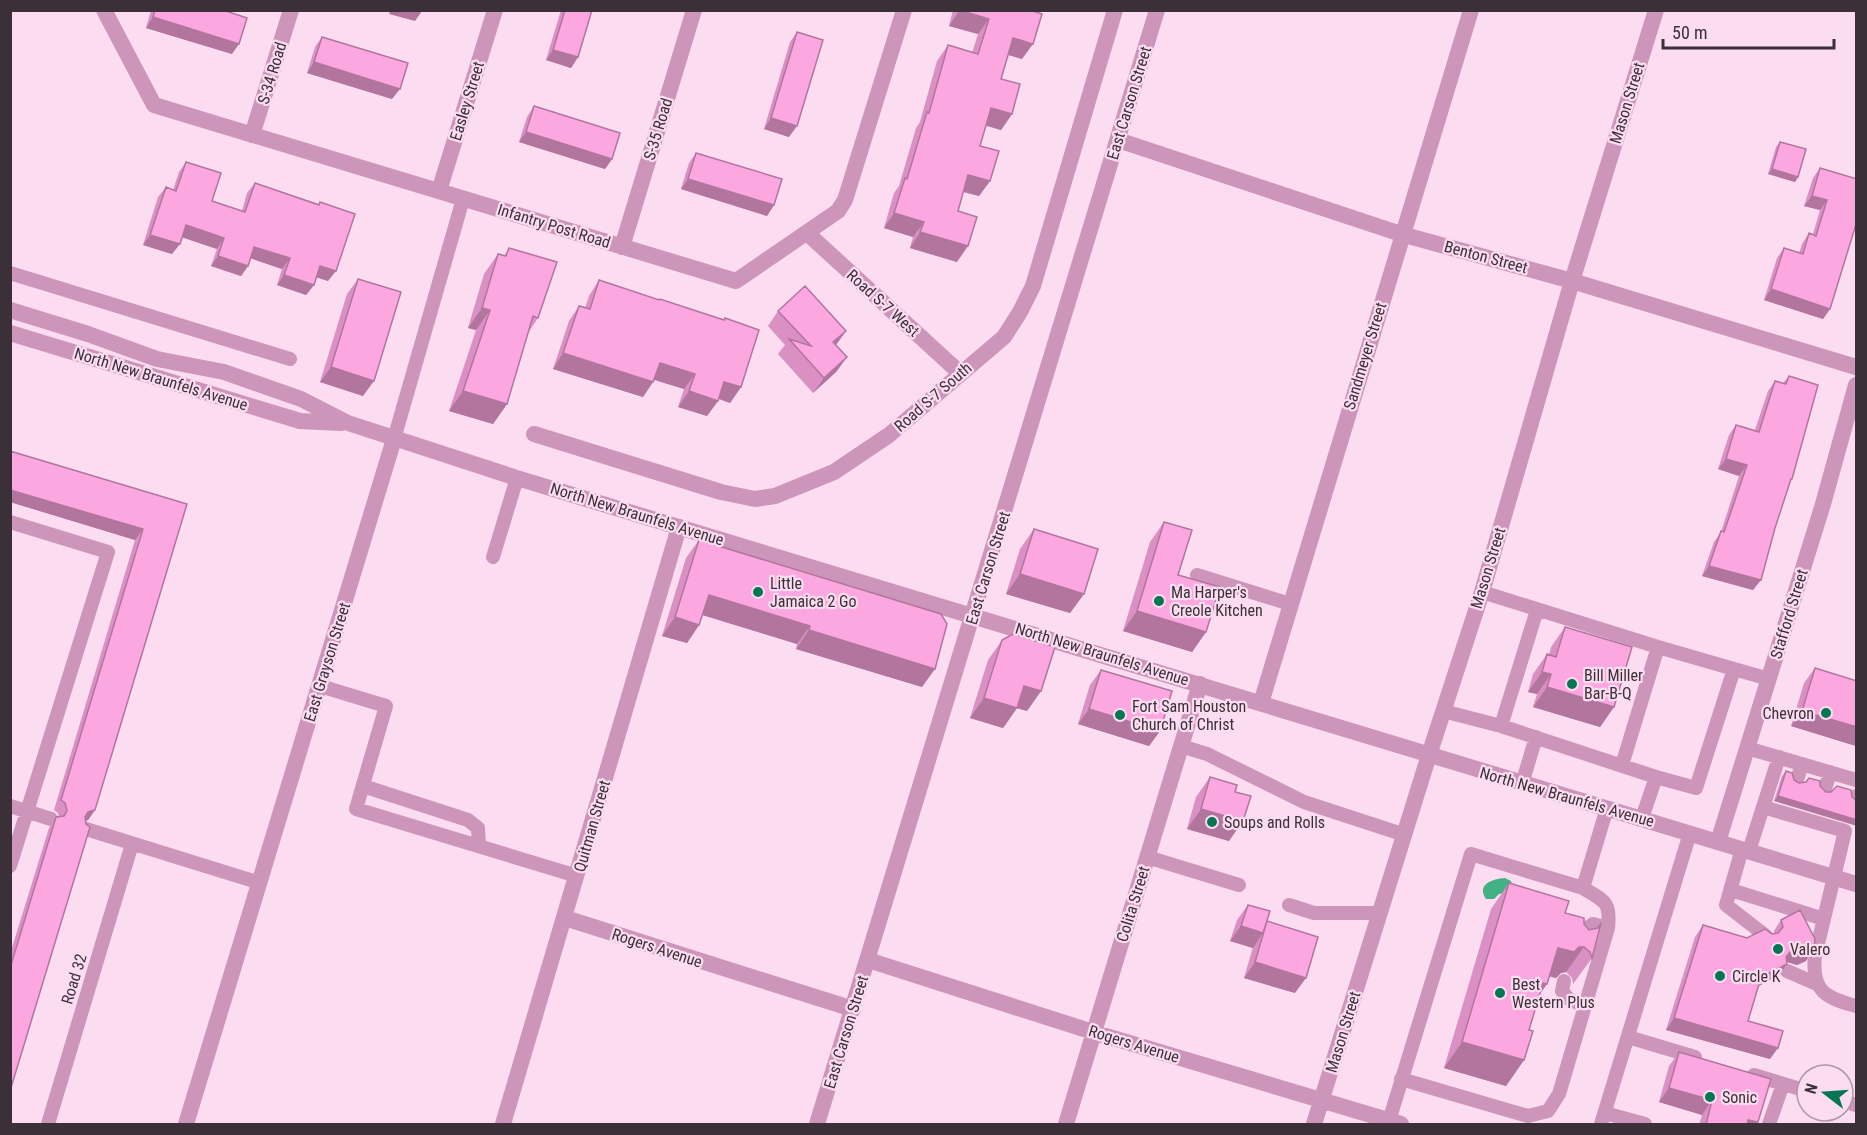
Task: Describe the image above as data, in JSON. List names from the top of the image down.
{
  "streets": {
    "street": [
      "S-34 Road",
      "Easley Street",
      "East Carson Street",
      "Mason Street",
      "S-35 Road",
      "Infantry Post Road",
      "Benton Street",
      "Road S-7 West",
      "Sandmeyer Street",
      "North New Braunfels Avenue",
      "Road S-7 South",
      "Stafford Street",
      "East Grayson Street",
      "Quitman Street",
      "Colita Street",
      "Rogers Avenue"
    ],
    "lane": ["Road 32"]
  },
  "crossings": [
    ["S-34 Road", "Infantry Post Road"],
    ["Easley Street", "Infantry Post Road"],
    ["East Carson Street", "Benton Street"],
    ["East Carson Street", "North New Braunfels Avenue"],
    ["East Carson Street", "Rogers Avenue"],
    ["Mason Street", "Benton Street"],
    ["Mason Street", "North New Braunfels Avenue"],
    ["Mason Street", "Rogers Avenue"],
    ["S-35 Road", "Infantry Post Road"],
    ["Infantry Post Road", "Road S-7 West"],
    ["Infantry Post Road", "East Grayson Street"],
    ["Benton Street", "Sandmeyer Street"],
    ["Road S-7 West", "Road S-7 South"],
    ["Sandmeyer Street", "North New Braunfels Avenue"],
    ["North New Braunfels Avenue", "Stafford Street"],
    ["North New Braunfels Avenue", "East Grayson Street"],
    ["North New Braunfels Avenue", "Quitman Street"],
    ["North New Braunfels Avenue", "Colita Street"],
    ["Quitman Street", "Rogers Avenue"],
    ["Colita Street", "Rogers Avenue"]
  ],
  "places": [
    "Little Jamaica 2 Go",
    "Ma Harper's Creole Kitchen",
    "Bill Miller Bar-B-Q",
    "Chevron",
    "Fort Sam Houston Church of Christ",
    "Soups and Rolls",
    "Valero",
    "Circle K",
    "Best Western Plus",
    "Sonic"
  ],
  "scale_bar": "50 m",
  "north": "left"
}
